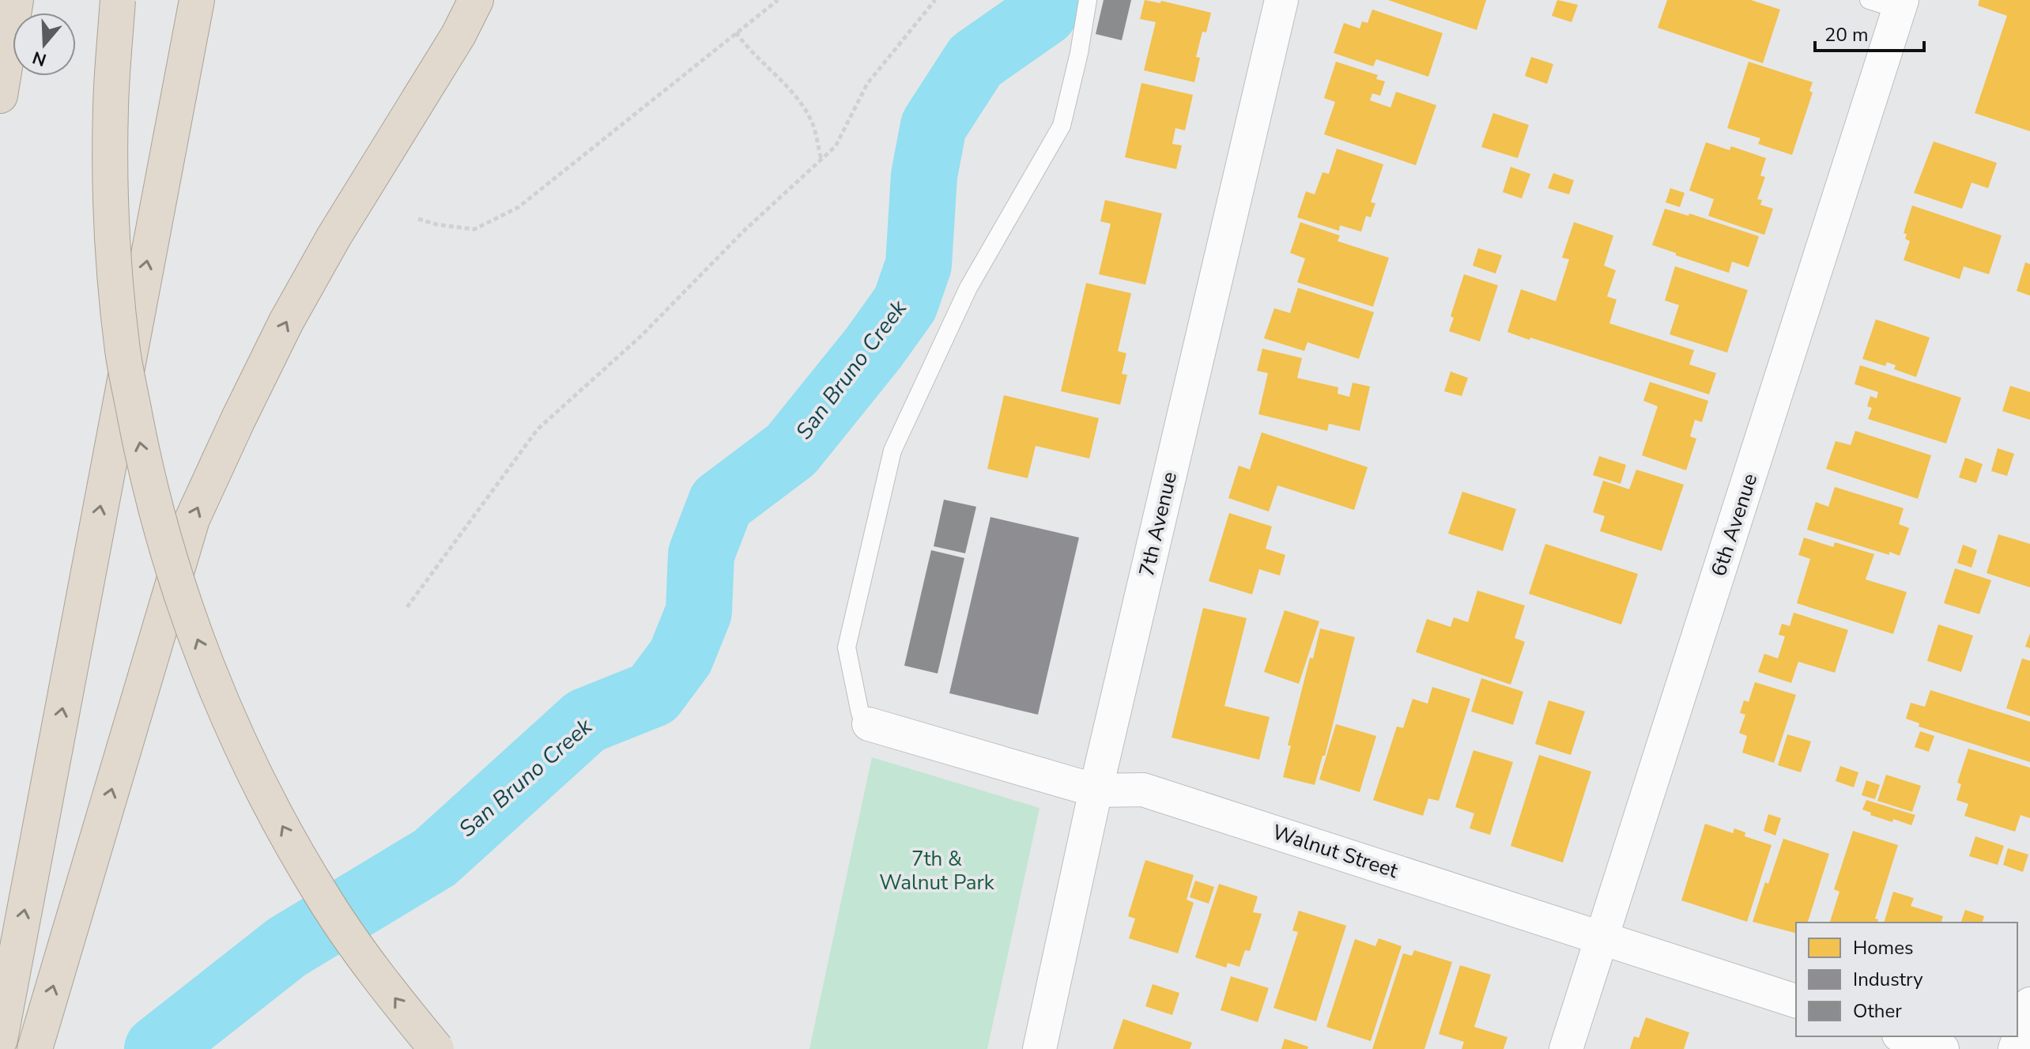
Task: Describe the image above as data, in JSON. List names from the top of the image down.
{
  "streets": {
    "street": ["7th Avenue", "6th Avenue", "Walnut Street"]
  },
  "crossings": [
    ["7th Avenue", "Walnut Street"],
    ["6th Avenue", "Walnut Street"]
  ],
  "water": ["San Bruno Creek"],
  "parks": ["7th & Walnut Park"],
  "legend": ["Homes", "Industry", "Other"],
  "scale_bar": "20 m",
  "north": "bottom"
}
